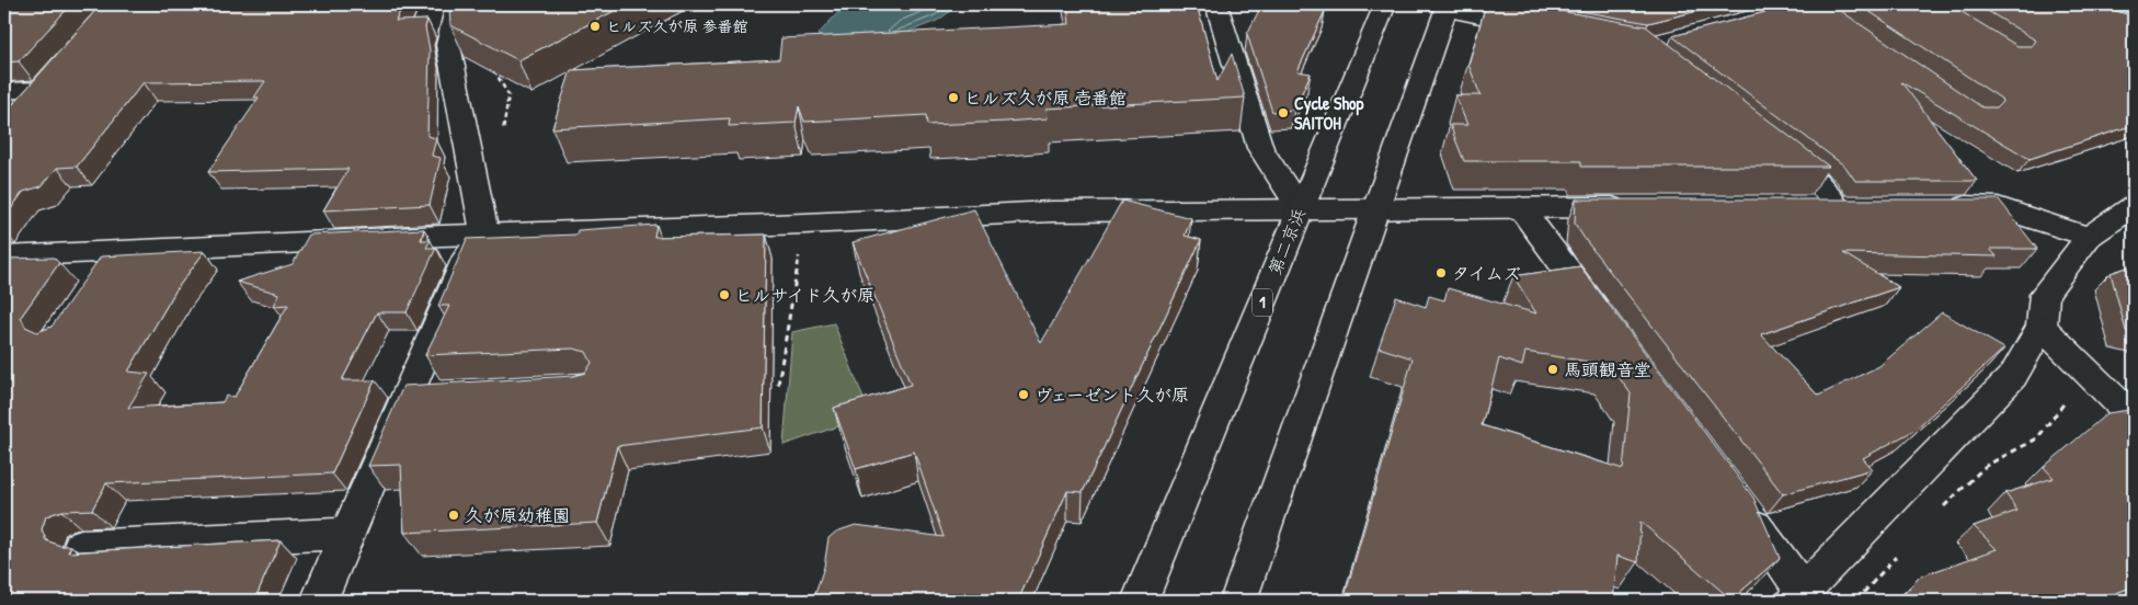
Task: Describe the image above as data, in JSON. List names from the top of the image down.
{
  "streets": {
    "main road": ["第二京浜", "1"]
  },
  "places": [
    "ヒルズ久が原 参番館",
    "ヒルズ久が原 壱番館",
    "Cycle Shop SAITOH",
    "タイムズ",
    "ヒルサイド久が原",
    "馬頭観音堂",
    "ヴェーゼント久が原",
    "久が原幼稚園"
  ]
}
